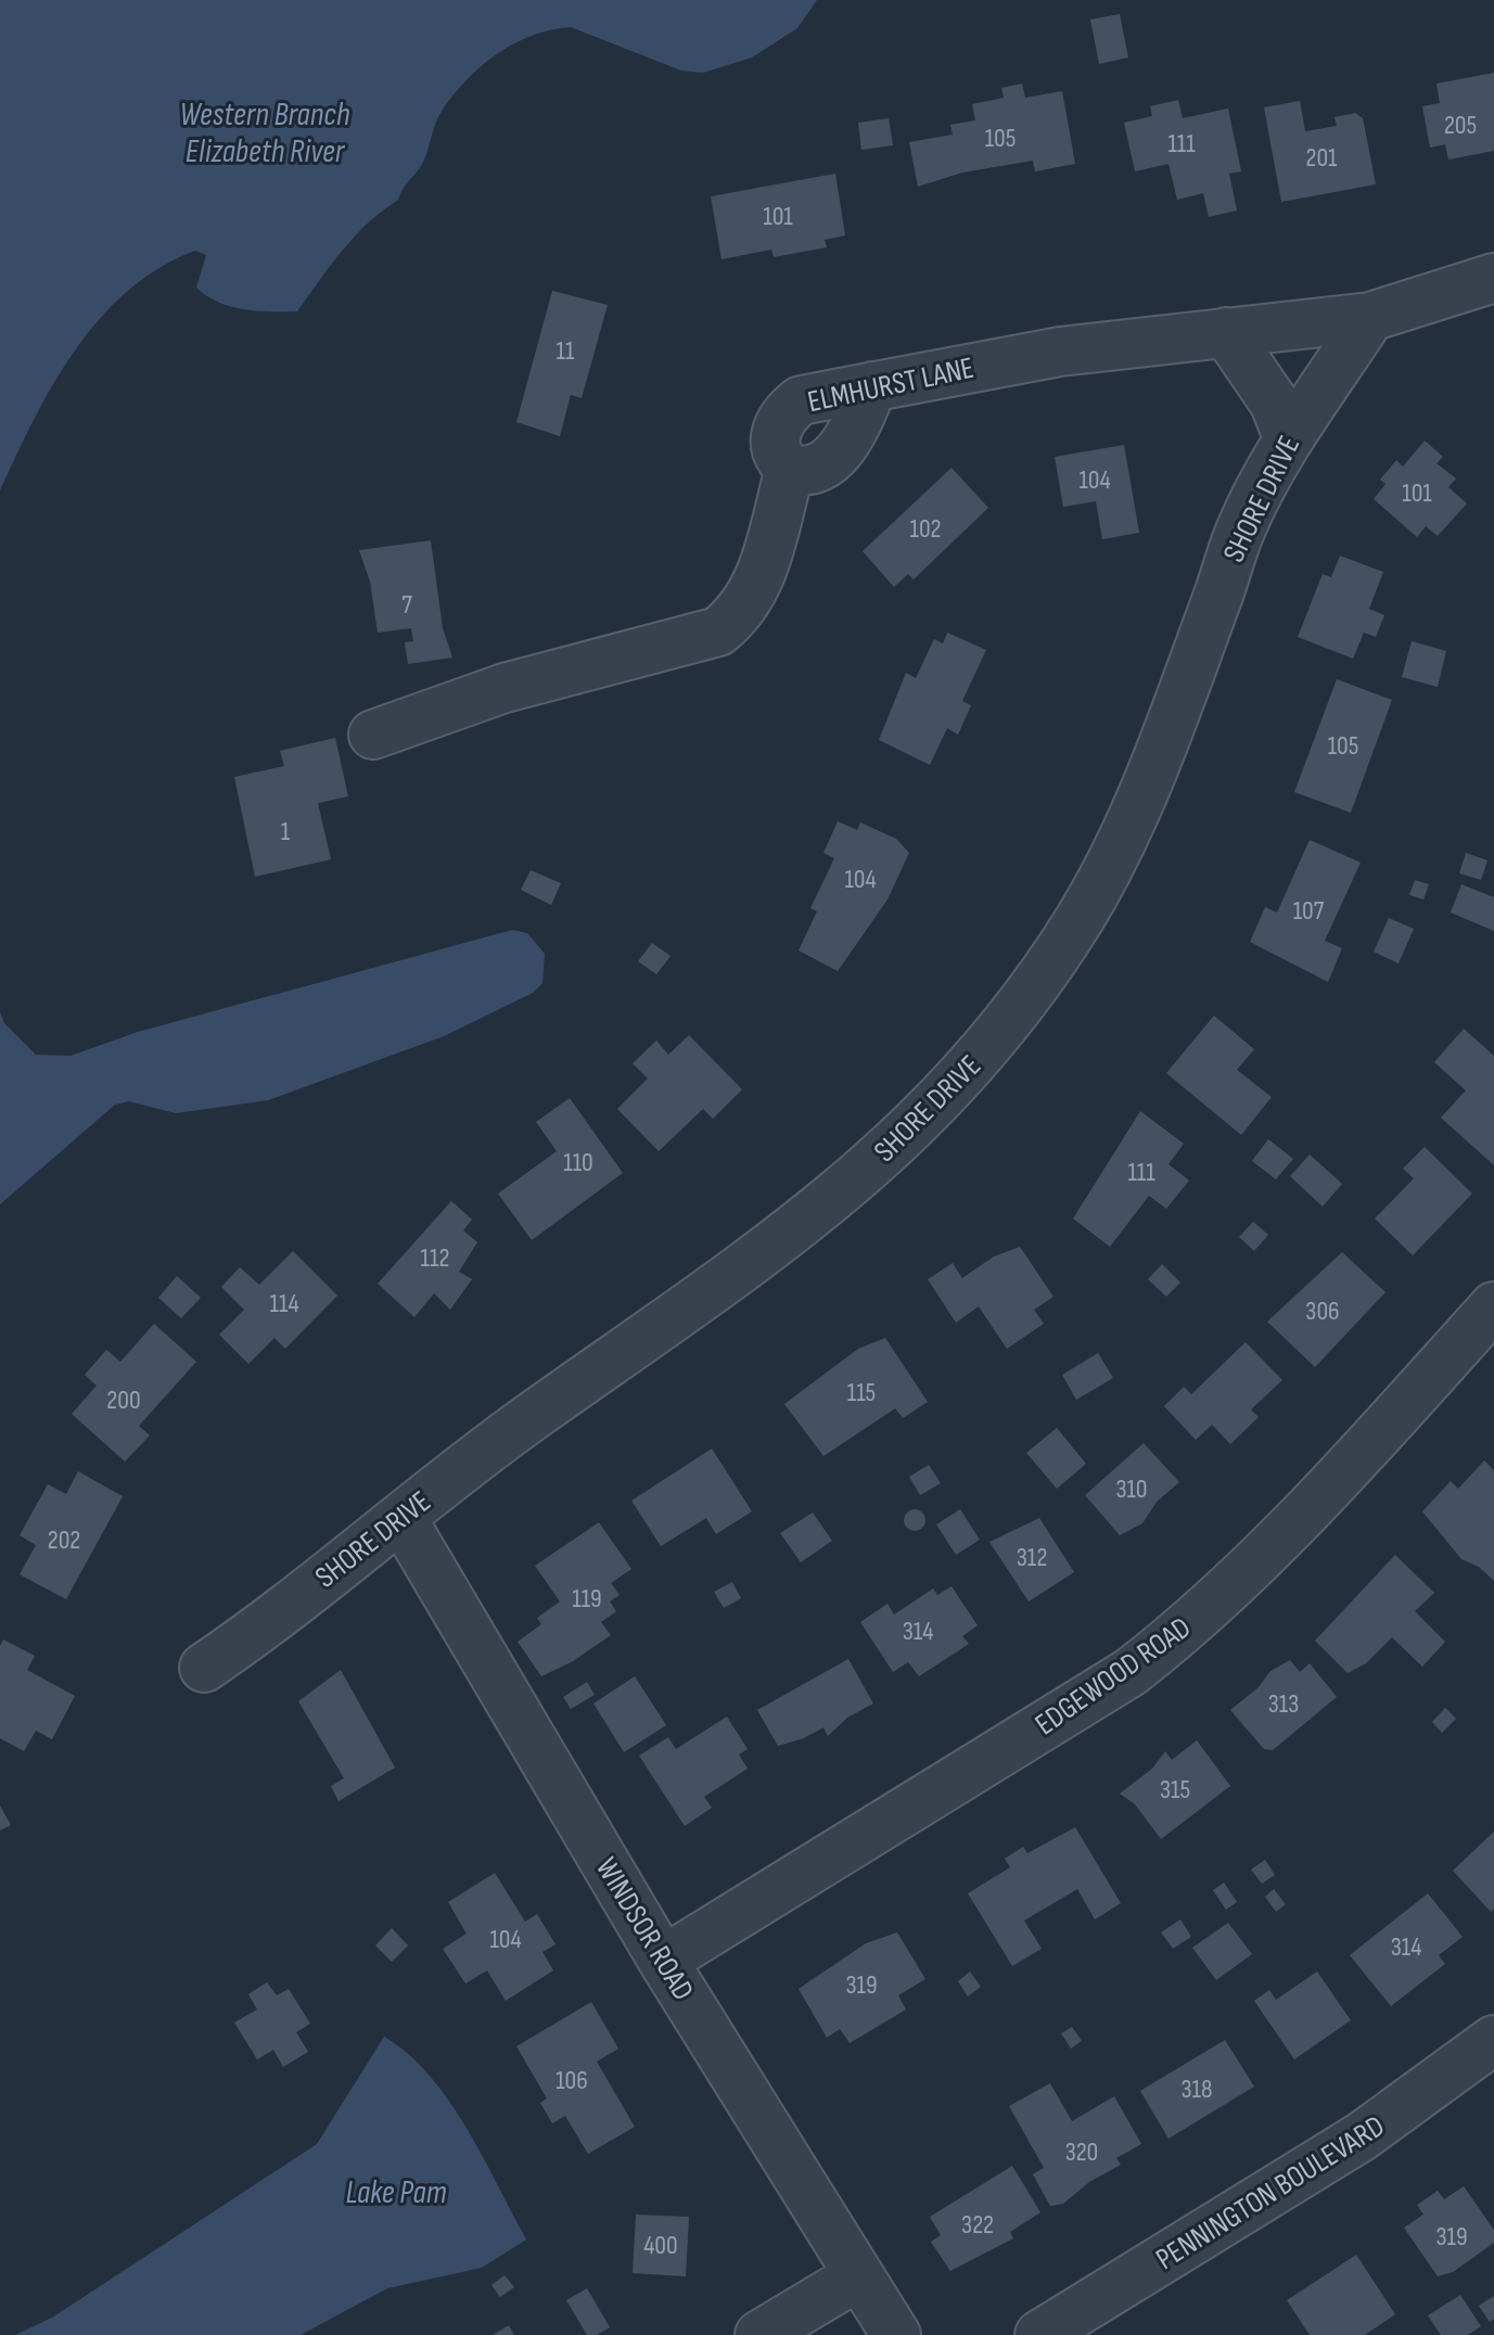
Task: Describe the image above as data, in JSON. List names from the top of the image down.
{
  "streets": {
    "street": [
      "ELMHURST LANE",
      "SHORE DRIVE",
      "EDGEWOOD ROAD",
      "WINDSOR ROAD",
      "PENNINGTON BOULEVARD"
    ]
  },
  "crossings": [
    ["ELMHURST LANE", "SHORE DRIVE"],
    ["SHORE DRIVE", "WINDSOR ROAD"],
    ["EDGEWOOD ROAD", "WINDSOR ROAD"]
  ],
  "water": ["Western Branch Elizabeth River", "Lake Pam"],
  "house_numbers": [
    "205",
    "105",
    "111",
    "201",
    "101",
    "11",
    "104",
    "101",
    "102",
    "7",
    "105",
    "1",
    "104",
    "107",
    "110",
    "111",
    "112",
    "114",
    "306",
    "115",
    "200",
    "310",
    "202",
    "312",
    "119",
    "314",
    "313",
    "315",
    "104",
    "314",
    "319",
    "106",
    "318",
    "320",
    "322",
    "319",
    "400"
  ]
}
